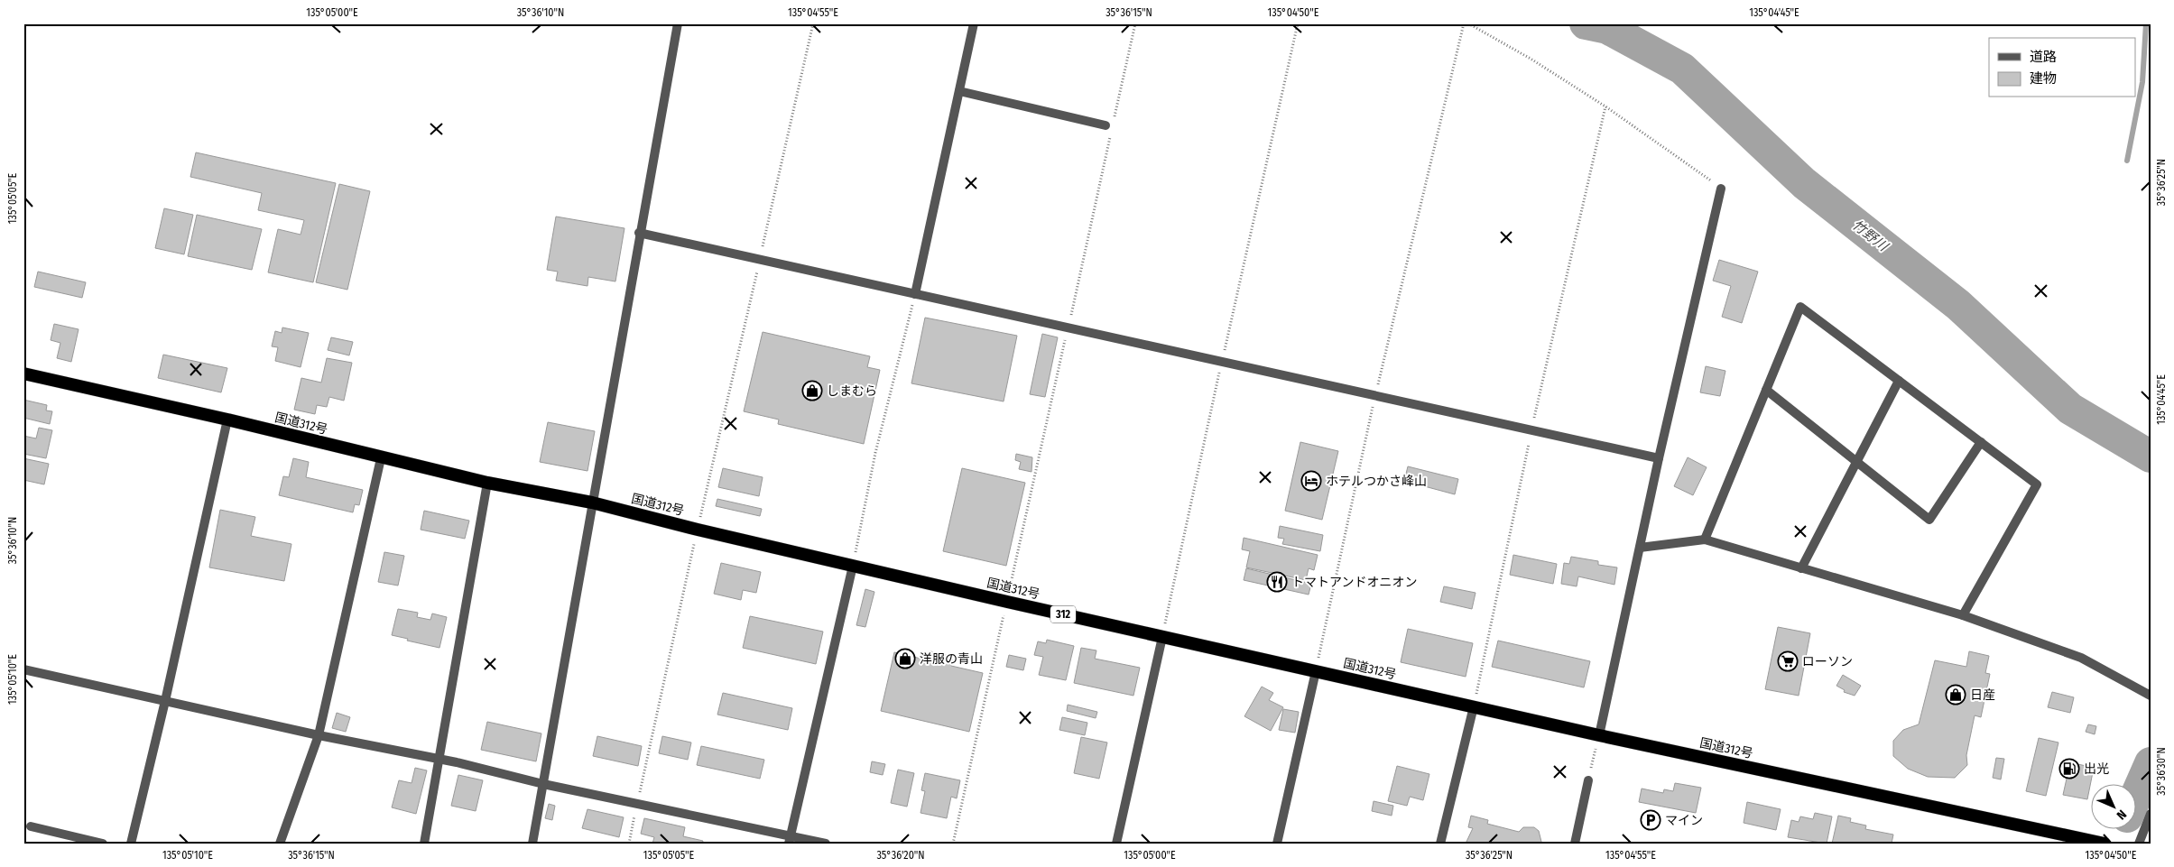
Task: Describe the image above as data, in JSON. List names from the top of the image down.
{
  "streets": {
    "highway": ["国道312号", "312"]
  },
  "water": ["竹野川"],
  "places": {
    "shop": ["しまむら", "洋服の青山", "日産"],
    "hotel": ["ホテルつかさ峰山"],
    "restaurant": ["トマトアンドオニオン"],
    "supermarket": ["ローソン"],
    "fuel station": ["出光"],
    "parking": ["マイン"]
  },
  "legend": ["道路", "建物"],
  "north": "bottom right",
  "coordinates": [
    "135°05'00\"E",
    "35°36'10\"N",
    "135°04'55\"E",
    "35°36'15\"N",
    "135°04'50\"E",
    "135°04'45\"E",
    "35°36'25\"N",
    "135°05'05\"E",
    "135°05'10\"E",
    "35°36'30\"N",
    "35°36'20\"N"
  ]
}
